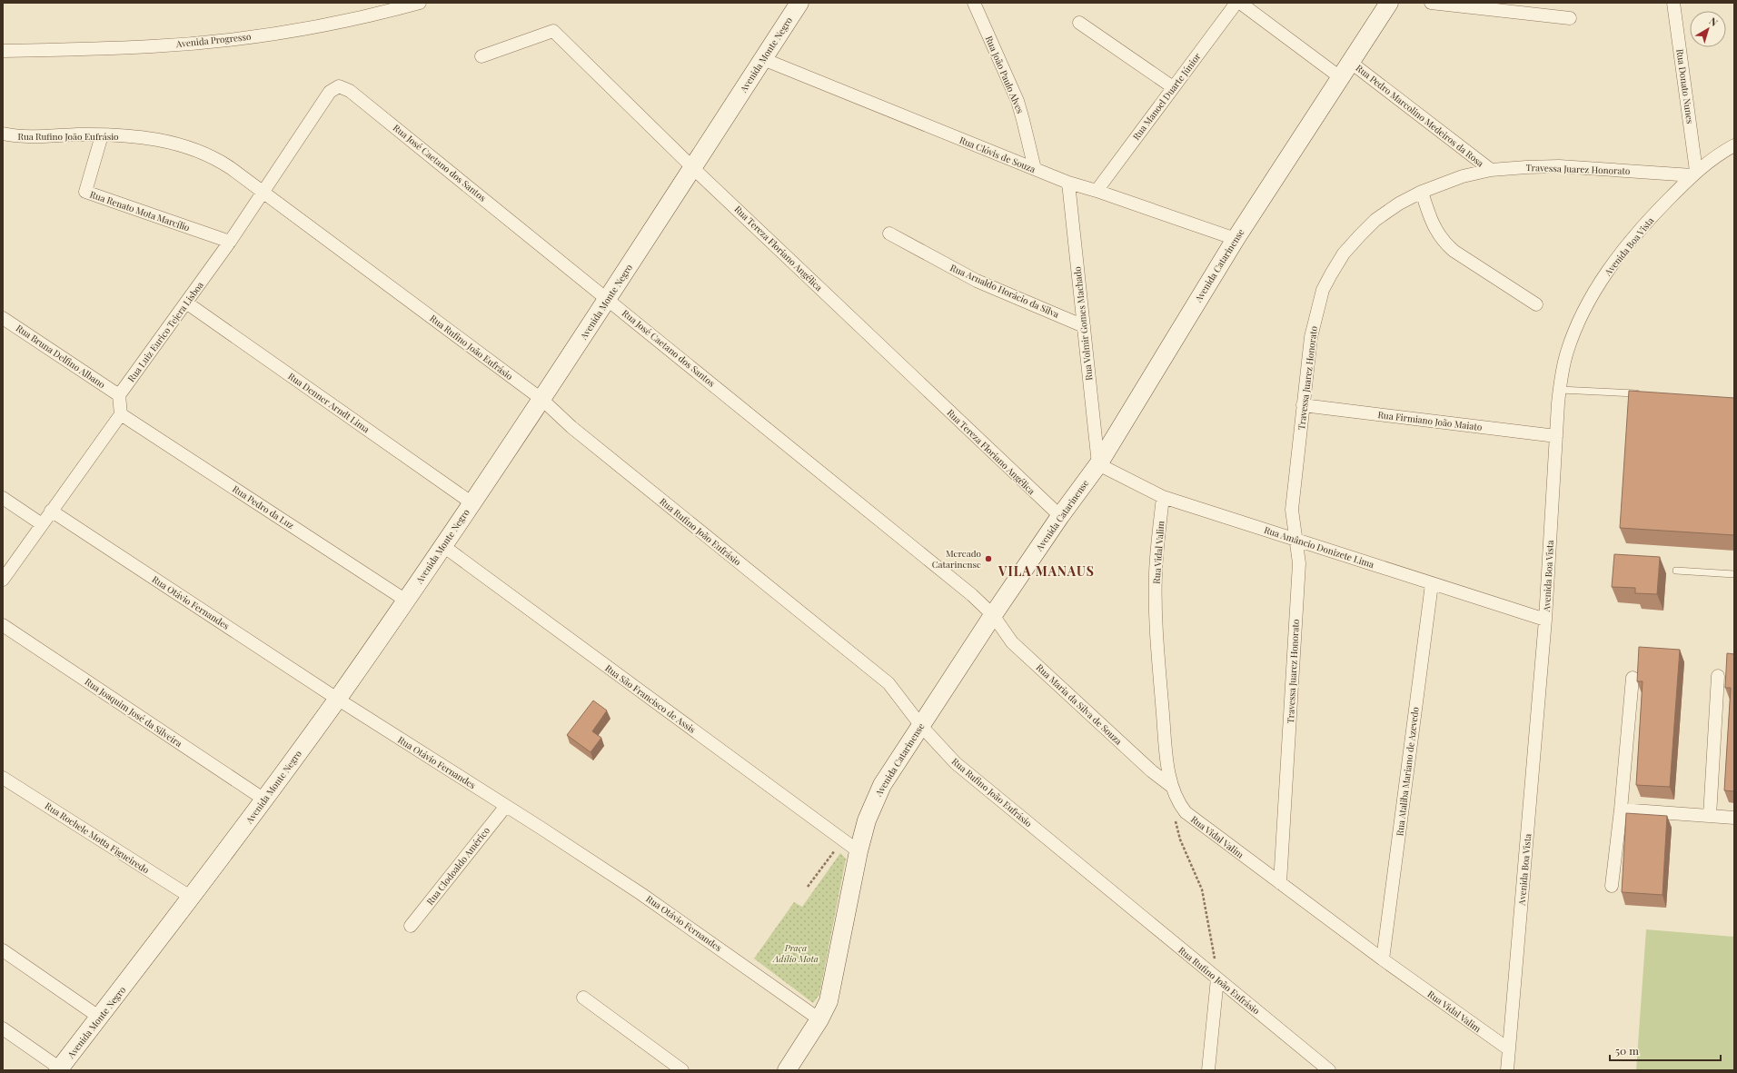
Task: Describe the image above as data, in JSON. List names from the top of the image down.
{
  "streets": {
    "street": [
      "Avenida Progresso",
      "Avenida Monte Negro",
      "Rua João Paulo Alves",
      "Rua Donato Nunes",
      "Rua Manoel Duarte Júnior",
      "Rua Pedro Marcolino Medeiros da Rosa",
      "Rua Rufino João Eufrásio",
      "Rua Clóvis de Souza",
      "Rua José Caetano dos Santos",
      "Travessa Juarez Honorato",
      "Rua Renato Mota Marcílio",
      "Avenida Boa Vista",
      "Rua Tereza Floriano Angélica",
      "Avenida Catarinense",
      "Rua Arnaldo Horácio da Silva",
      "Rua Volmir Gomes Machado",
      "Rua Luiz Eurico Tejera Lisboa",
      "Rua Bruna Delfino Albano",
      "Rua Denner Arndt Lima",
      "Rua Firmiano João Maiato",
      "Rua Pedro da Luz",
      "Rua Amâncio Donizete Lima",
      "Rua Vidal Valim",
      "Rua Otávio Fernandes",
      "Rua São Francisco de Assis",
      "Rua Maria da Silva de Souza",
      "Rua Joaquim José da Silveira",
      "Rua Ataliba Mariano de Azevedo",
      "Rua Rochele Motta Figueiredo",
      "Rua Clodoaldo Américo"
    ]
  },
  "crossings": [
    ["Avenida Monte Negro", "Rua Rufino João Eufrásio"],
    ["Avenida Monte Negro", "Rua Clóvis de Souza"],
    ["Avenida Monte Negro", "Rua José Caetano dos Santos"],
    ["Avenida Monte Negro", "Rua Tereza Floriano Angélica"],
    ["Avenida Monte Negro", "Rua Denner Arndt Lima"],
    ["Avenida Monte Negro", "Rua Pedro da Luz"],
    ["Avenida Monte Negro", "Rua Otávio Fernandes"],
    ["Avenida Monte Negro", "Rua São Francisco de Assis"],
    ["Avenida Monte Negro", "Rua Joaquim José da Silveira"],
    ["Avenida Monte Negro", "Rua Rochele Motta Figueiredo"],
    ["Rua João Paulo Alves", "Rua Clóvis de Souza"],
    ["Rua Donato Nunes", "Travessa Juarez Honorato"],
    ["Rua Donato Nunes", "Avenida Boa Vista"],
    ["Rua Manoel Duarte Júnior", "Rua Clóvis de Souza"],
    ["Rua Pedro Marcolino Medeiros da Rosa", "Travessa Juarez Honorato"],
    ["Rua Pedro Marcolino Medeiros da Rosa", "Avenida Catarinense"],
    ["Rua Rufino João Eufrásio", "Rua Renato Mota Marcílio"],
    ["Rua Rufino João Eufrásio", "Avenida Catarinense"],
    ["Rua Rufino João Eufrásio", "Rua Luiz Eurico Tejera Lisboa"],
    ["Rua Clóvis de Souza", "Avenida Catarinense"],
    ["Rua Clóvis de Souza", "Rua Volmir Gomes Machado"],
    ["Rua José Caetano dos Santos", "Avenida Catarinense"],
    ["Rua José Caetano dos Santos", "Rua Luiz Eurico Tejera Lisboa"],
    ["Rua José Caetano dos Santos", "Rua Maria da Silva de Souza"],
    ["Travessa Juarez Honorato", "Avenida Boa Vista"],
    ["Travessa Juarez Honorato", "Rua Firmiano João Maiato"],
    ["Travessa Juarez Honorato", "Rua Amâncio Donizete Lima"],
    ["Travessa Juarez Honorato", "Rua Vidal Valim"],
    ["Rua Renato Mota Marcílio", "Rua Luiz Eurico Tejera Lisboa"],
    ["Avenida Boa Vista", "Rua Firmiano João Maiato"],
    ["Avenida Boa Vista", "Rua Amâncio Donizete Lima"],
    ["Avenida Boa Vista", "Rua Vidal Valim"],
    ["Rua Tereza Floriano Angélica", "Avenida Catarinense"],
    ["Avenida Catarinense", "Rua Volmir Gomes Machado"],
    ["Avenida Catarinense", "Rua Amâncio Donizete Lima"],
    ["Avenida Catarinense", "Rua Otávio Fernandes"],
    ["Avenida Catarinense", "Rua São Francisco de Assis"],
    ["Avenida Catarinense", "Rua Maria da Silva de Souza"],
    ["Rua Arnaldo Horácio da Silva", "Rua Volmir Gomes Machado"],
    ["Rua Volmir Gomes Machado", "Rua Amâncio Donizete Lima"],
    ["Rua Luiz Eurico Tejera Lisboa", "Rua Bruna Delfino Albano"],
    ["Rua Luiz Eurico Tejera Lisboa", "Rua Denner Arndt Lima"],
    ["Rua Amâncio Donizete Lima", "Rua Vidal Valim"],
    ["Rua Amâncio Donizete Lima", "Rua Ataliba Mariano de Azevedo"],
    ["Rua Vidal Valim", "Rua Maria da Silva de Souza"],
    ["Rua Vidal Valim", "Rua Ataliba Mariano de Azevedo"],
    ["Rua Otávio Fernandes", "Rua Clodoaldo Américo"]
  ],
  "districts": ["VILA MANAUS"],
  "parks": ["Praça Adílio Mota"],
  "places": ["Mercado Catarinense"],
  "scale_bar": "50 m",
  "north": "top right"
}
